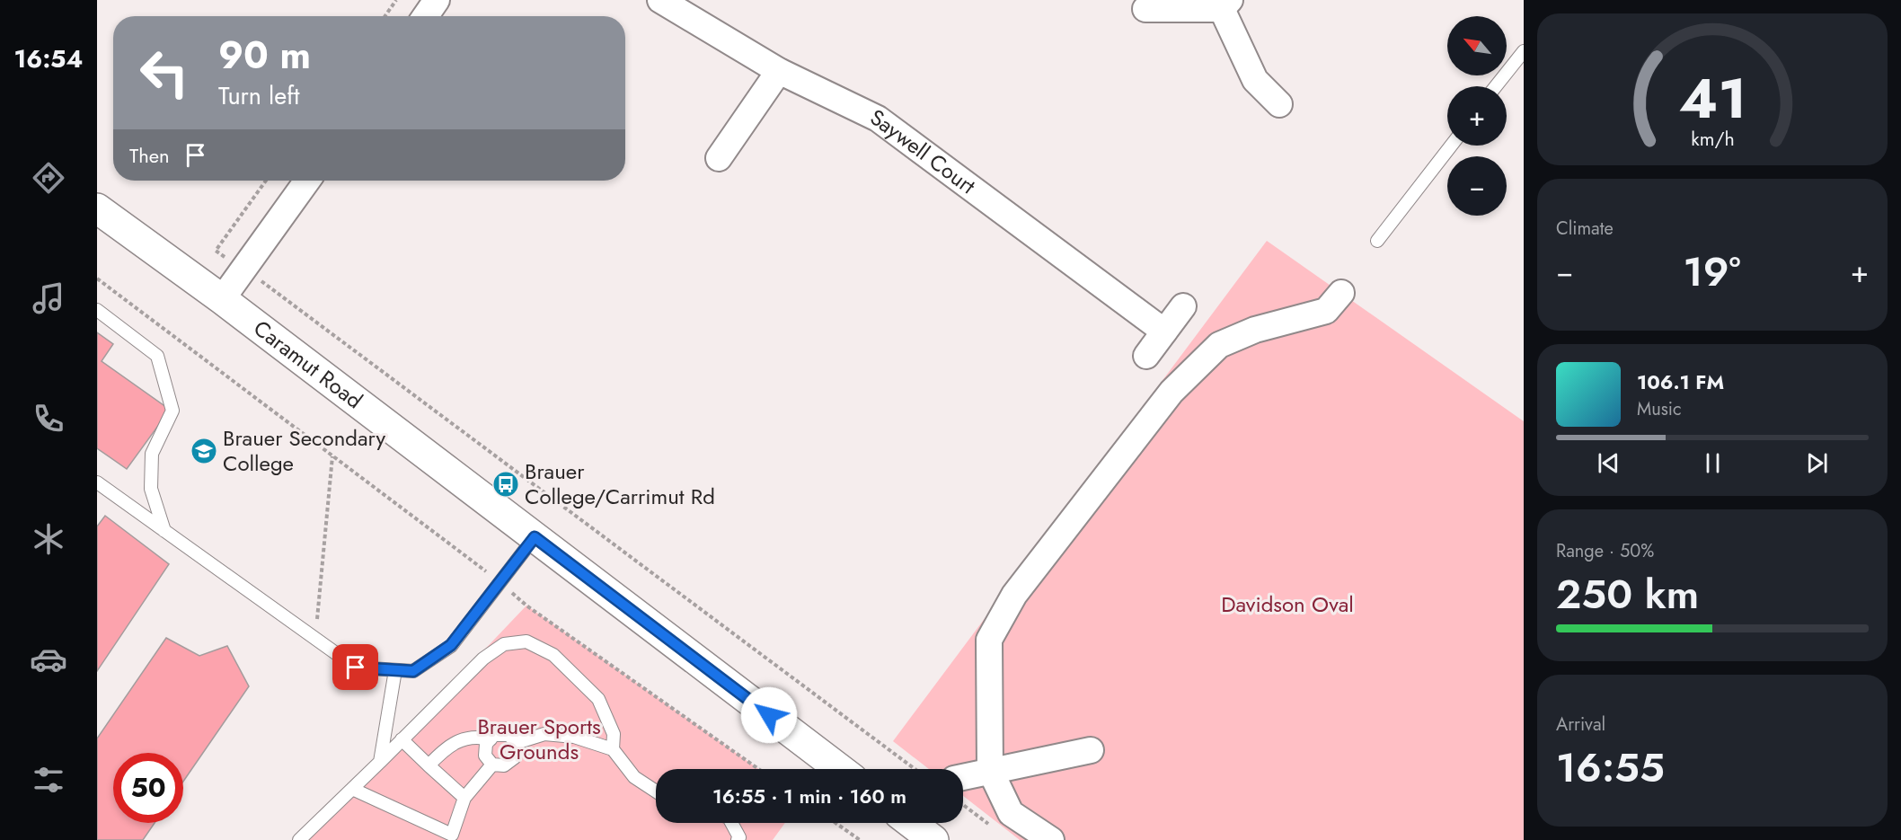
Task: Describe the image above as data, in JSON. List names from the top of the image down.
{
  "streets": {
    "main road": ["Caramut Road"],
    "street": ["Saywell Court"]
  },
  "parks": ["Davidson Oval", "Brauer Sports Grounds"],
  "places": {
    "school or university": ["Brauer Secondary College"],
    "bus stop": ["Brauer College/Carrimut Rd"]
  },
  "north": "top left",
  "page": {
    "tabs": "16:54",
    "map_buttons": ["+", "−"],
    "turn": ["90 m", "Turn left"],
    "then": "Then",
    "tile": [
      "Climate",
      ["Range · 50%", "250 km"],
      ["Arrival", "16:55"]
    ],
    "heat": ["−", "19°", "+"],
    "song": ["106.1 FM", "Music"],
    "limit": "50",
    "trip": "16:55 · 1 min · 160 m",
    "gauge": ["41", "km/h"]
  }
}
